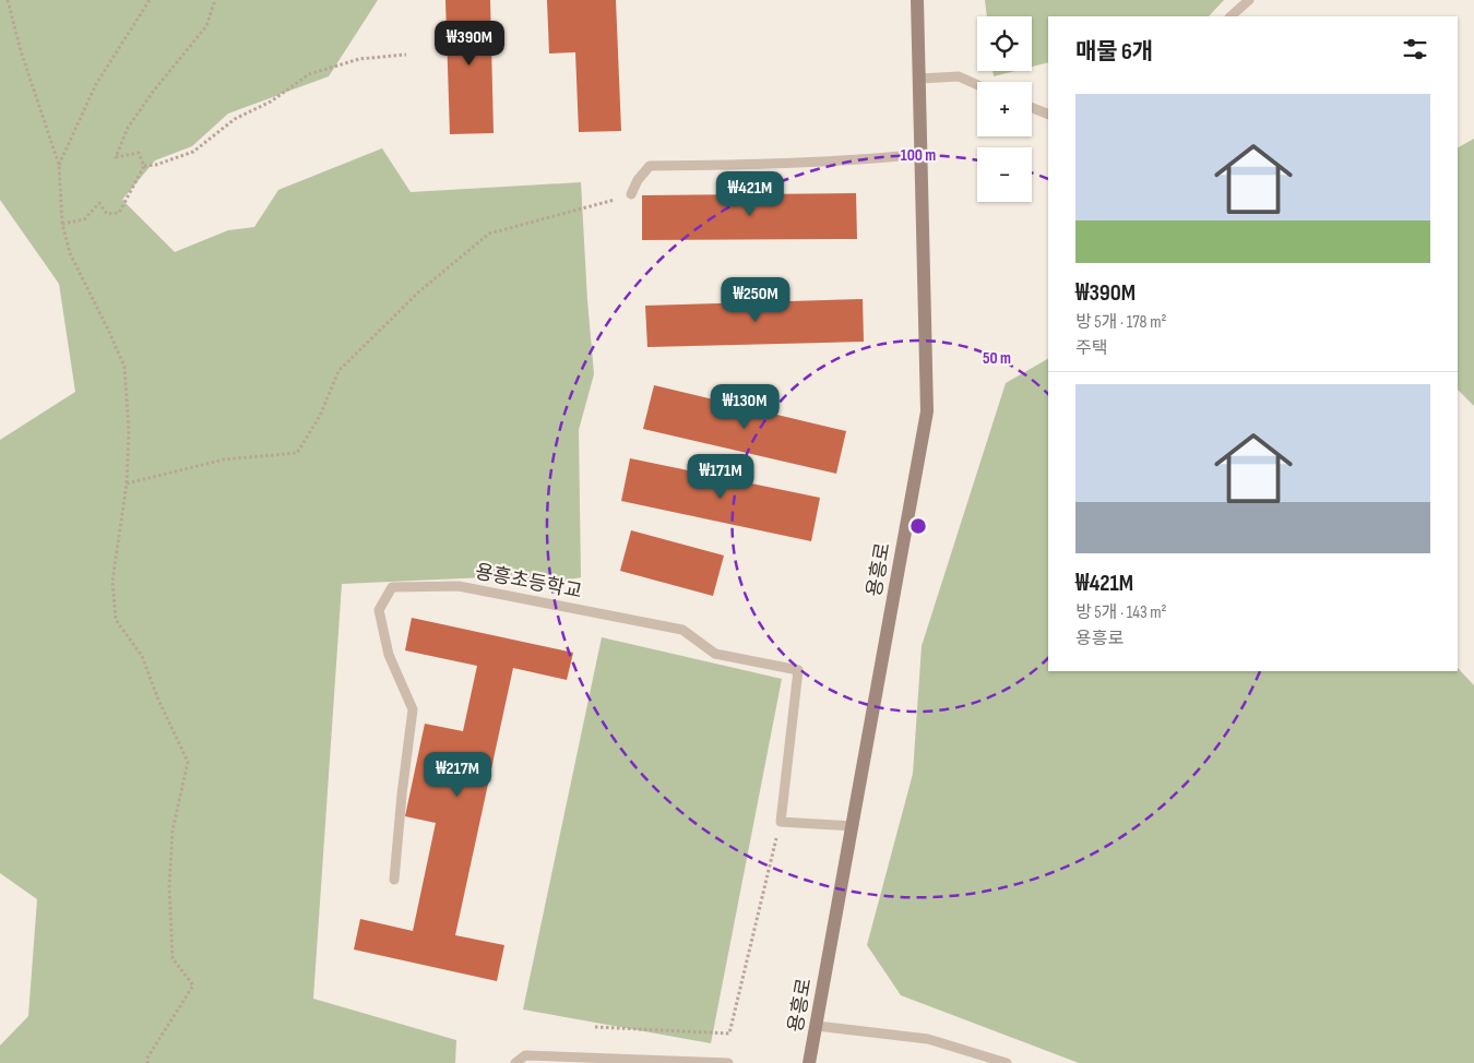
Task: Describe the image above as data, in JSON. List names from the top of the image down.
{
  "streets": {
    "street": ["용흥로"],
    "lane": ["용흥초등학교"]
  },
  "page": {
    "map_buttons": ["+", "−"],
    "heading": "매물 6개",
    "price": [
      "₩390M",
      "₩421M",
      "₩250M",
      "₩130M",
      "₩171M",
      "₩217M"
    ],
    "list": [
      {
        "name": "₩390M",
        "note": "방 5개 · 178 m² · 주택"
      },
      {
        "name": "₩421M",
        "note": "방 5개 · 143 m² · 용흥로"
      }
    ]
  },
  "rings": ["100 m", "50 m"]
}
